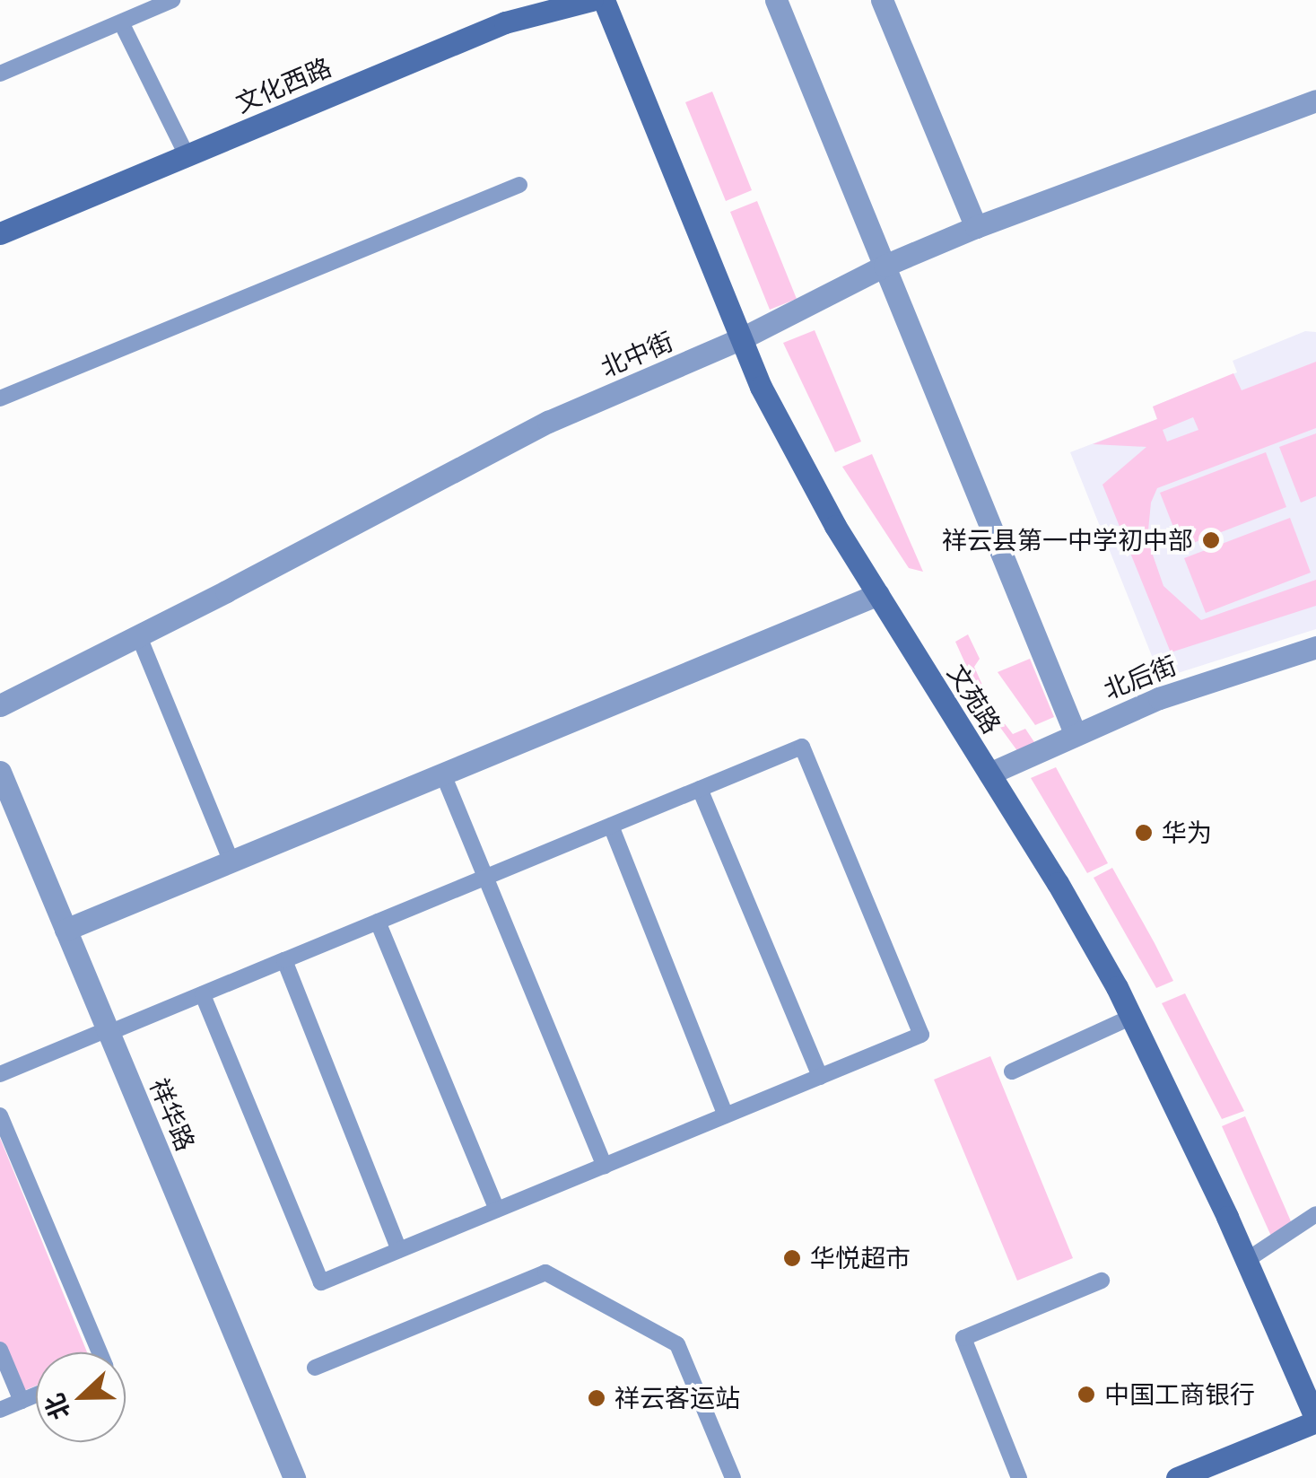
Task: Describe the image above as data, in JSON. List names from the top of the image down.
{
  "streets": {
    "main road": ["文化西路", "文苑路"],
    "street": ["北中街", "北后街", "祥华路"]
  },
  "crossings": [
    ["北中街", "文苑路"],
    ["北后街", "文苑路"]
  ],
  "places": [
    "祥云县第一中学初中部",
    "华为",
    "华悦超市",
    "中国工商银行",
    "祥云客运站"
  ],
  "north": "left"
}
